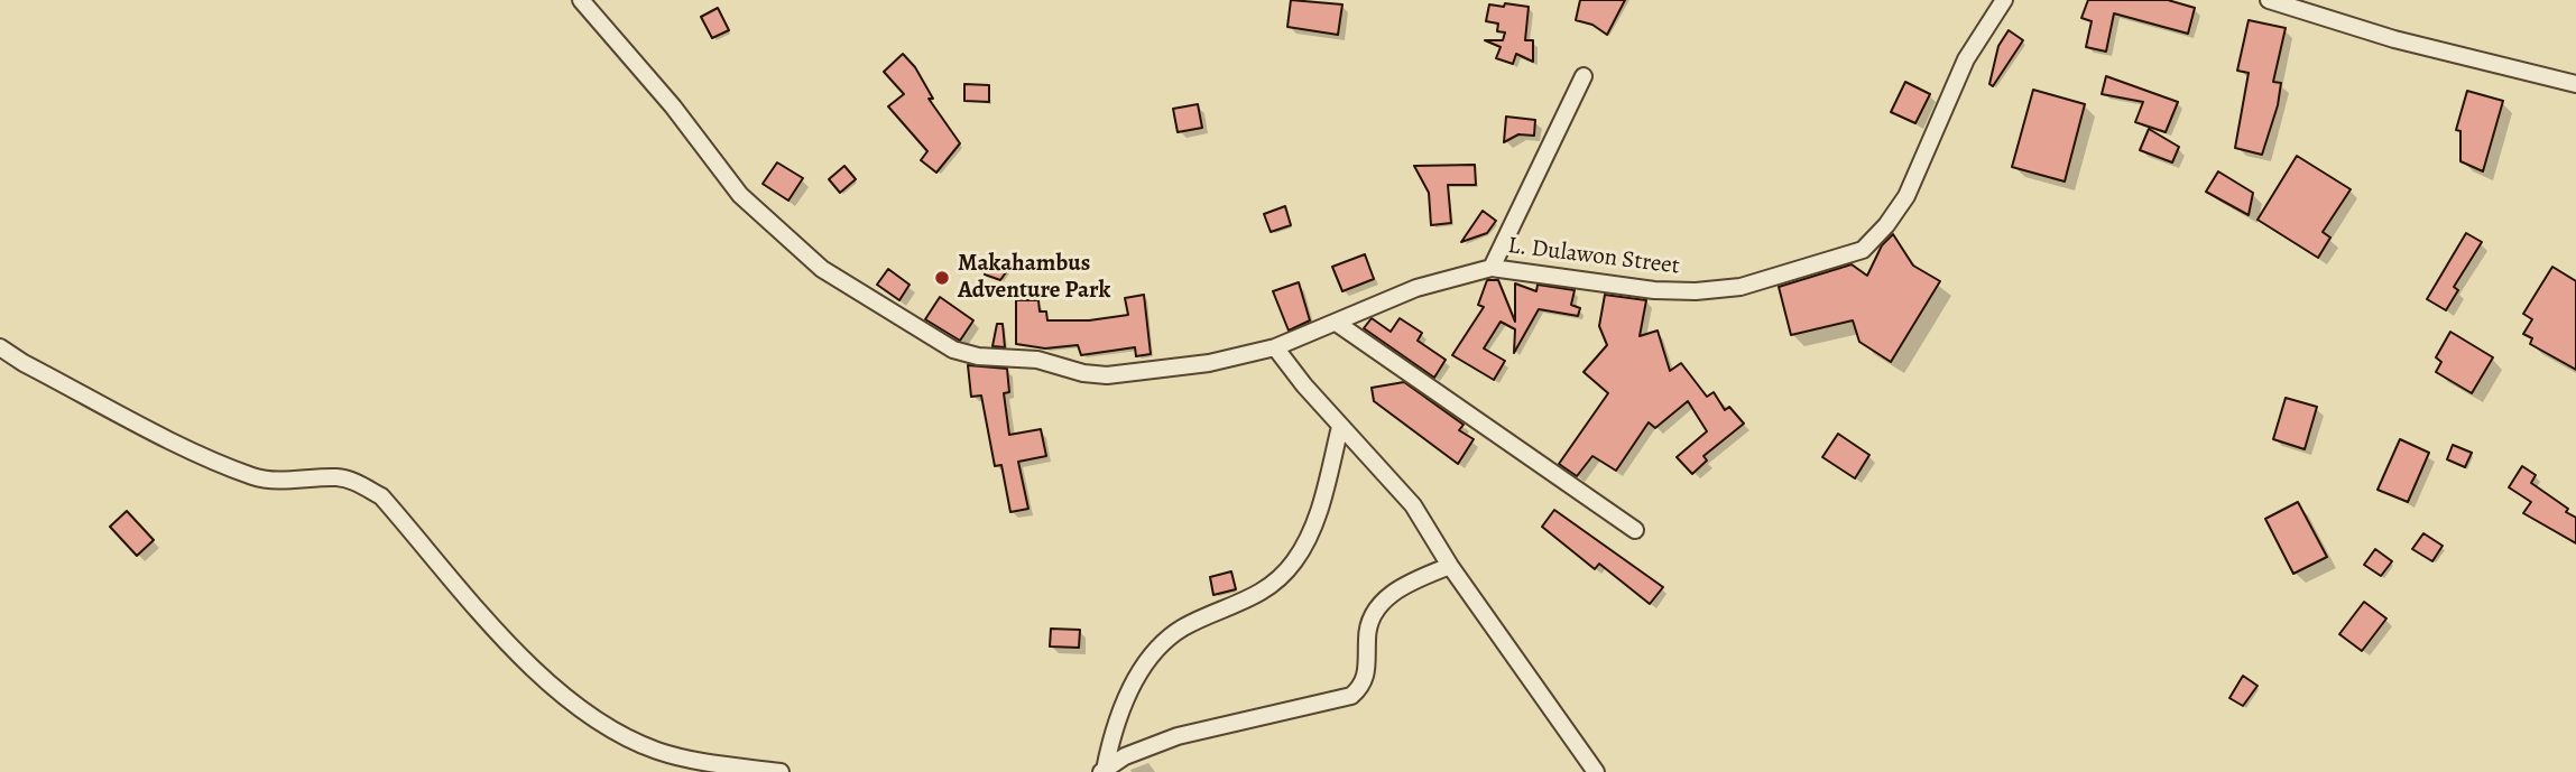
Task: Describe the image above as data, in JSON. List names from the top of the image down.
{
  "streets": {
    "street": ["L. Dulawon Street"]
  },
  "places": ["Makahambus Adventure Park"]
}
